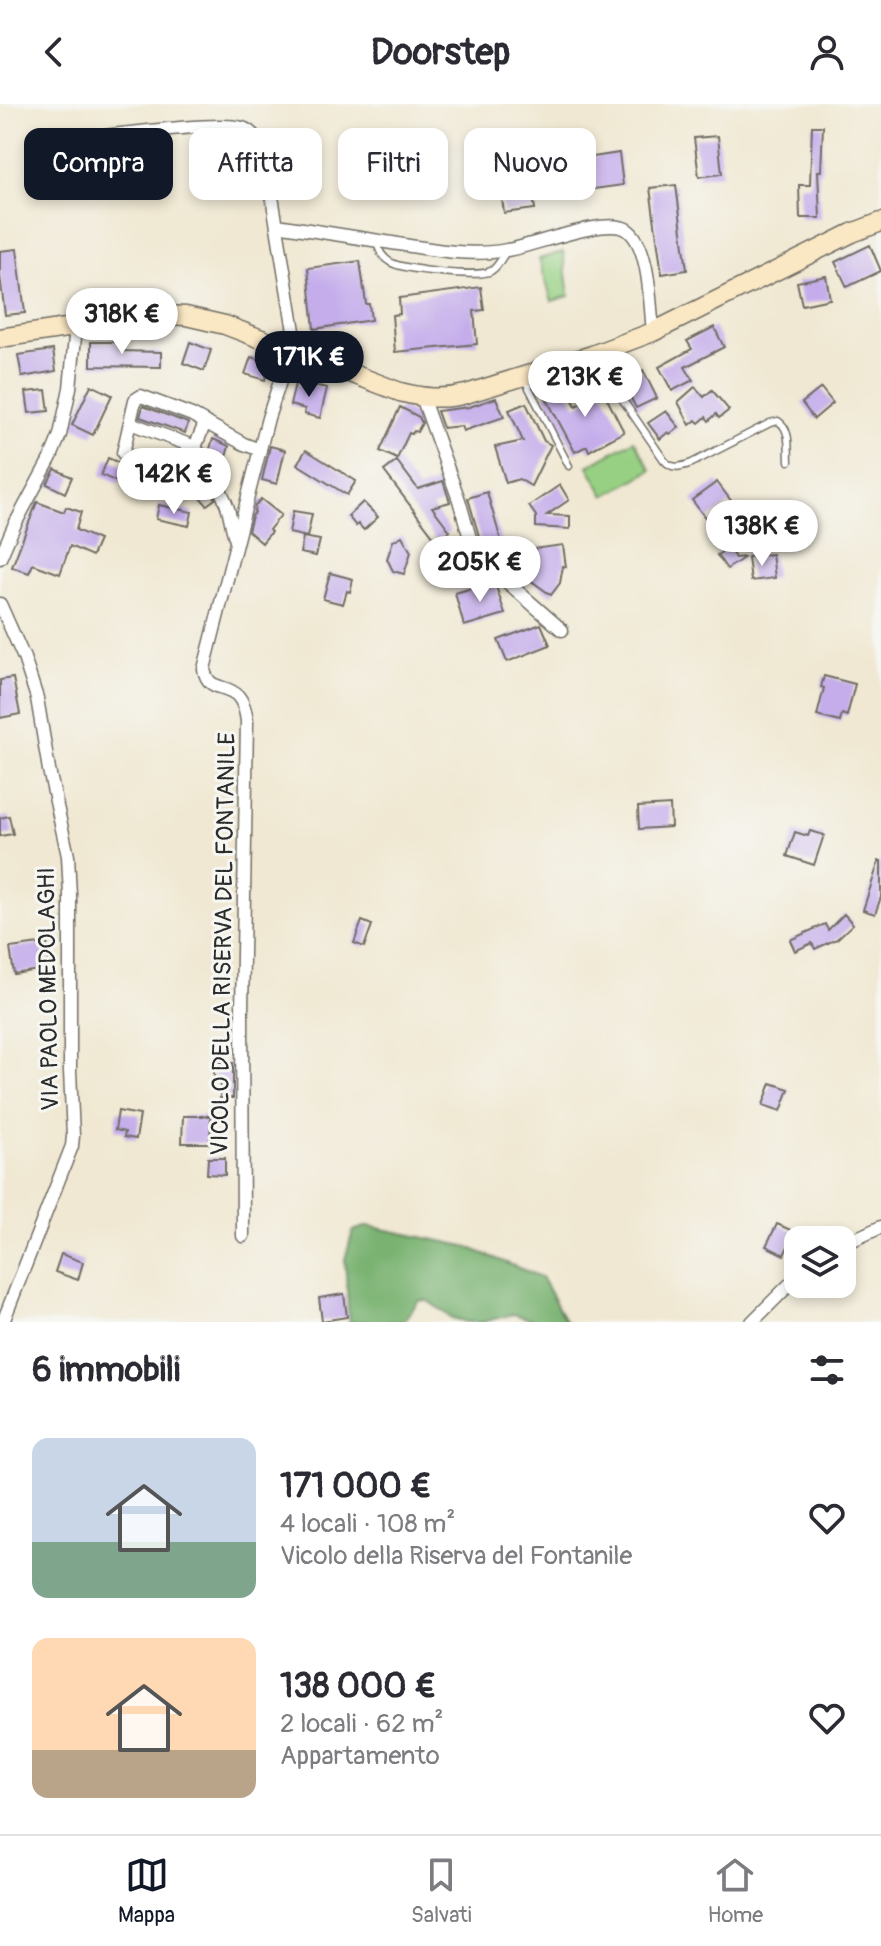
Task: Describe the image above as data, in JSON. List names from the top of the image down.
{
  "streets": {
    "street": ["VICOLO DELLA RISERVA DEL FONTANILE", "VIA PAOLO MEDOLAGHI"]
  },
  "page": {
    "header": "Doorstep",
    "chip": [
      "Compra",
      "Affitta",
      "Filtri",
      "Nuovo"
    ],
    "price": [
      "318K €",
      "171K €",
      "213K €",
      "142K €",
      "138K €",
      "205K €"
    ],
    "heading": "6 immobili",
    "list": [
      {
        "name": "171 000 €",
        "note": "4 locali · 108 m² · Vicolo della Riserva del Fontanile"
      },
      {
        "name": "138 000 €",
        "note": "2 locali · 62 m² · Appartamento"
      }
    ],
    "tabs": ["Mappa", "Salvati", "Home"]
  }
}
